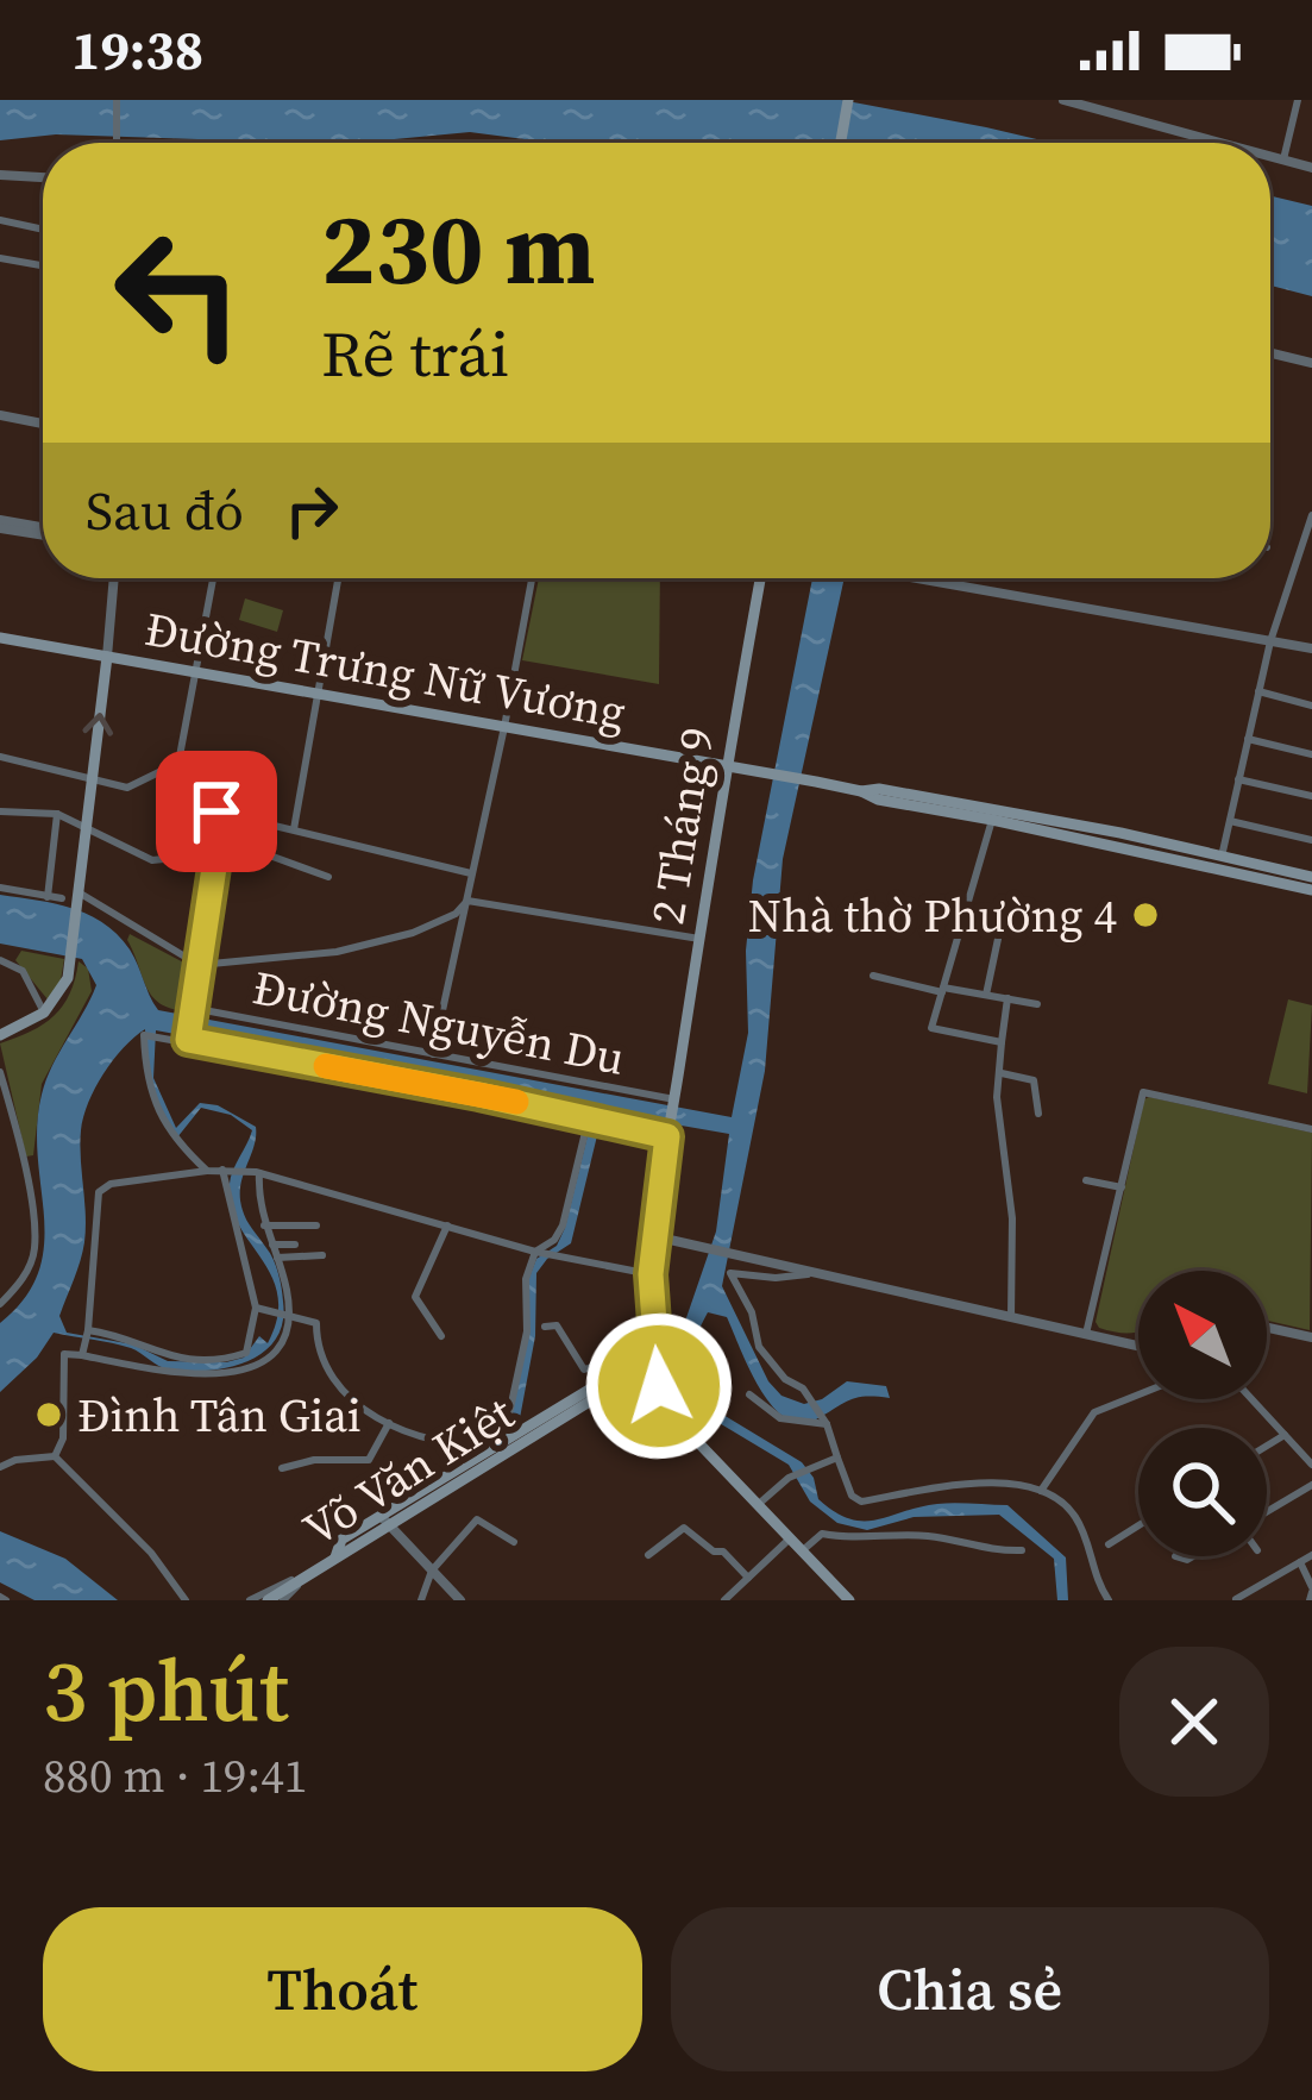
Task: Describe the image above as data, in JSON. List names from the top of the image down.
{
  "streets": {
    "main road": ["Đường Trưng Nữ Vương", "2 Tháng 9", "Võ Văn Kiệt"],
    "street": ["Đường Nguyễn Du"]
  },
  "crossings": [
    ["Đường Trưng Nữ Vương", "2 Tháng 9"],
    ["2 Tháng 9", "Đường Nguyễn Du"],
    ["2 Tháng 9", "Võ Văn Kiệt"]
  ],
  "places": ["Nhà thờ Phường 4", "Đình Tân Giai"],
  "north": "top left",
  "page": {
    "status": "19:38",
    "turn": ["230 m", "Rẽ trái"],
    "then": "Sau đó",
    "heading": ["3 phút", "880 m · 19:41"],
    "buttons": ["Thoát", "Chia sẻ"]
  }
}
